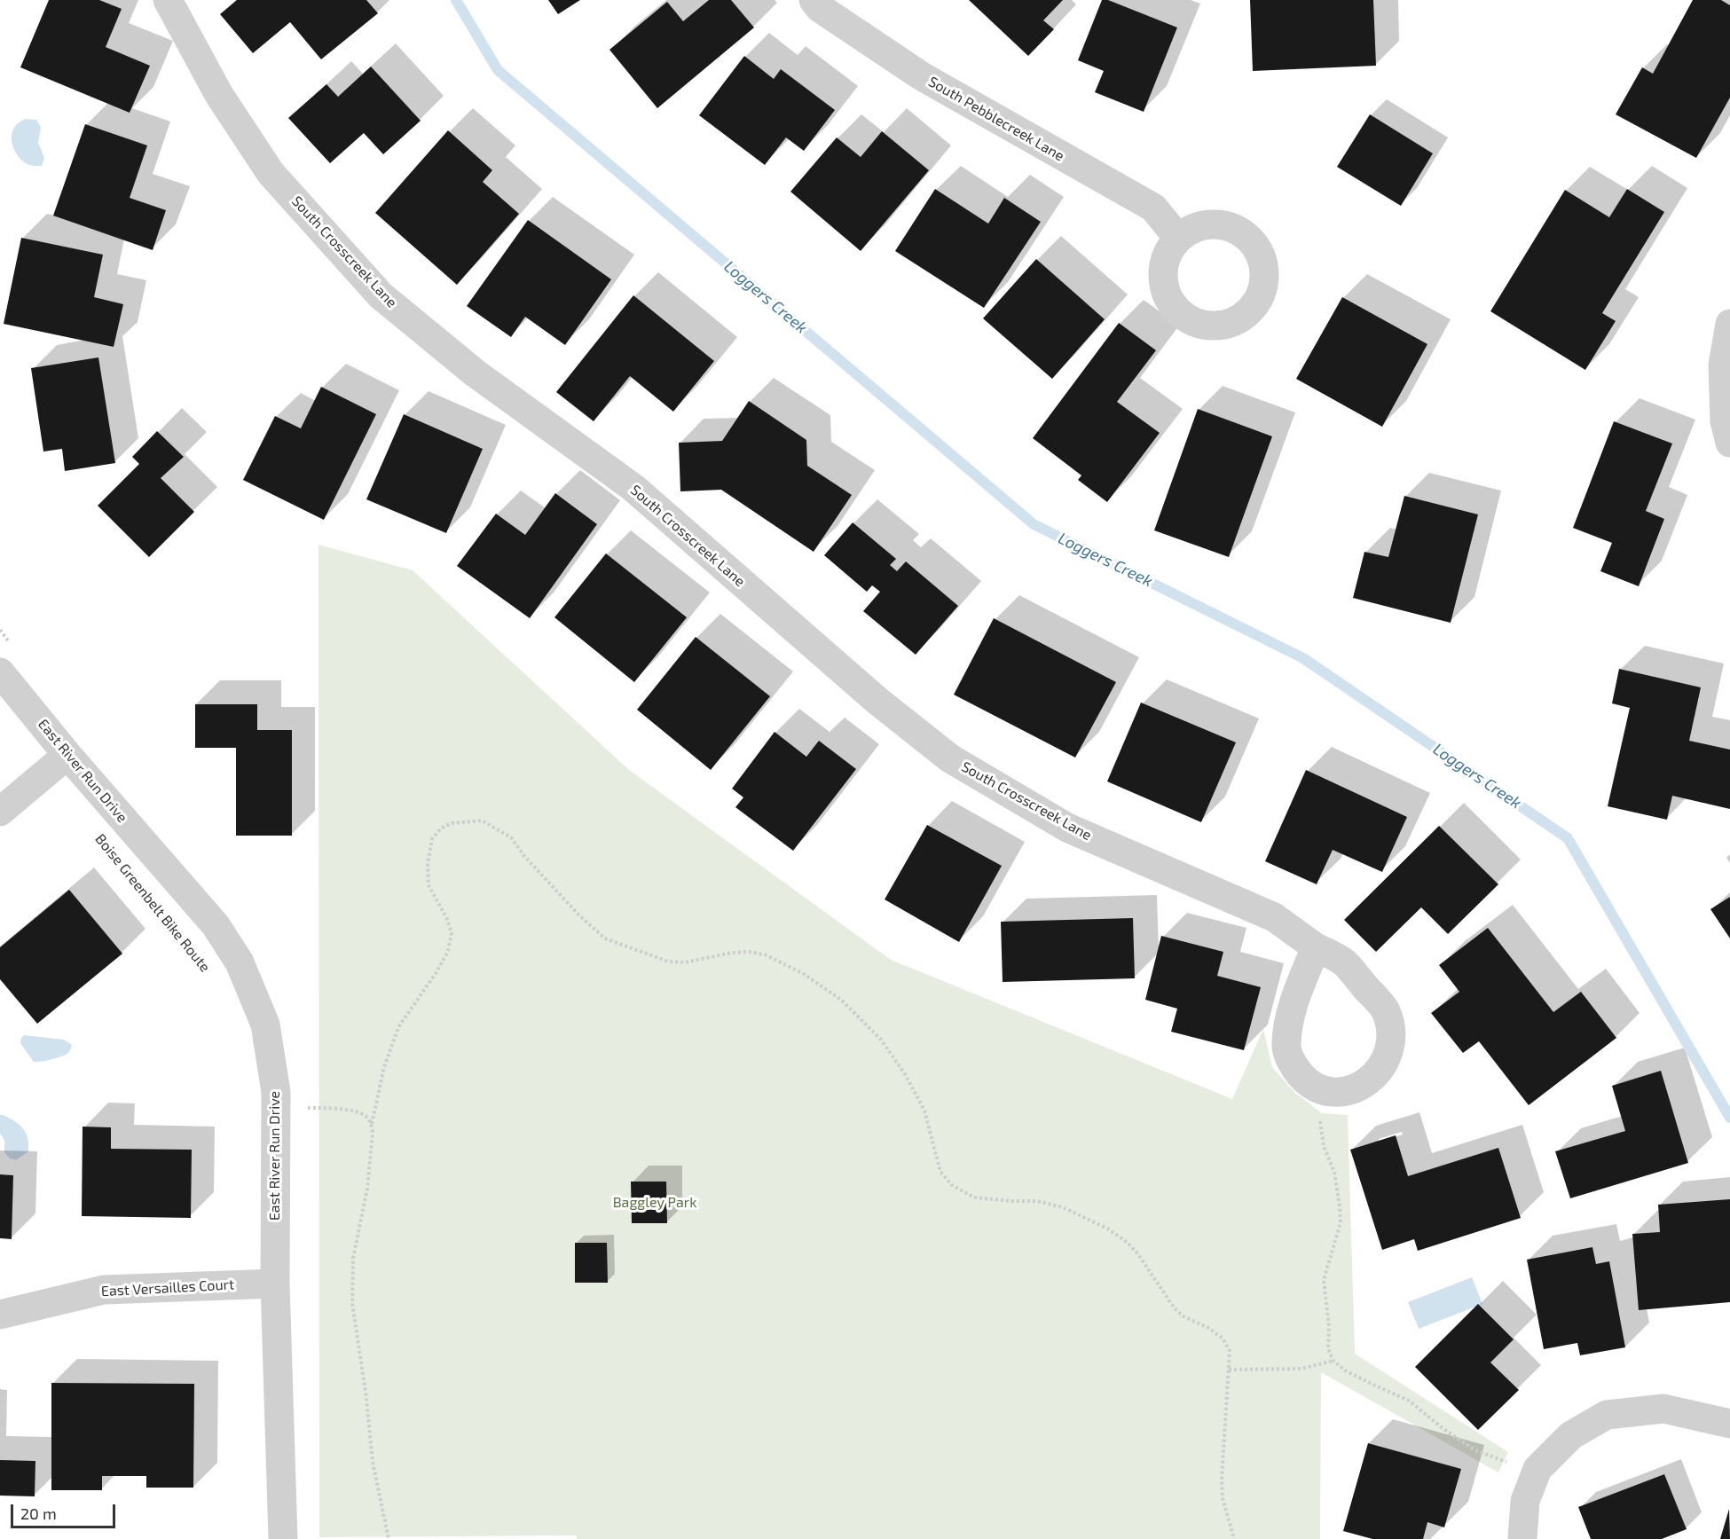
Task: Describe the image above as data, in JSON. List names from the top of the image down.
{
  "streets": {
    "street": [
      "South Pebblecreek Lane",
      "South Crosscreek Lane",
      "East River Run Drive",
      "East Versailles Court"
    ]
  },
  "crossings": [
    ["East River Run Drive", "East Versailles Court"]
  ],
  "water": ["Loggers Creek"],
  "parks": ["Baggley Park"],
  "scale_bar": "20 m"
}
